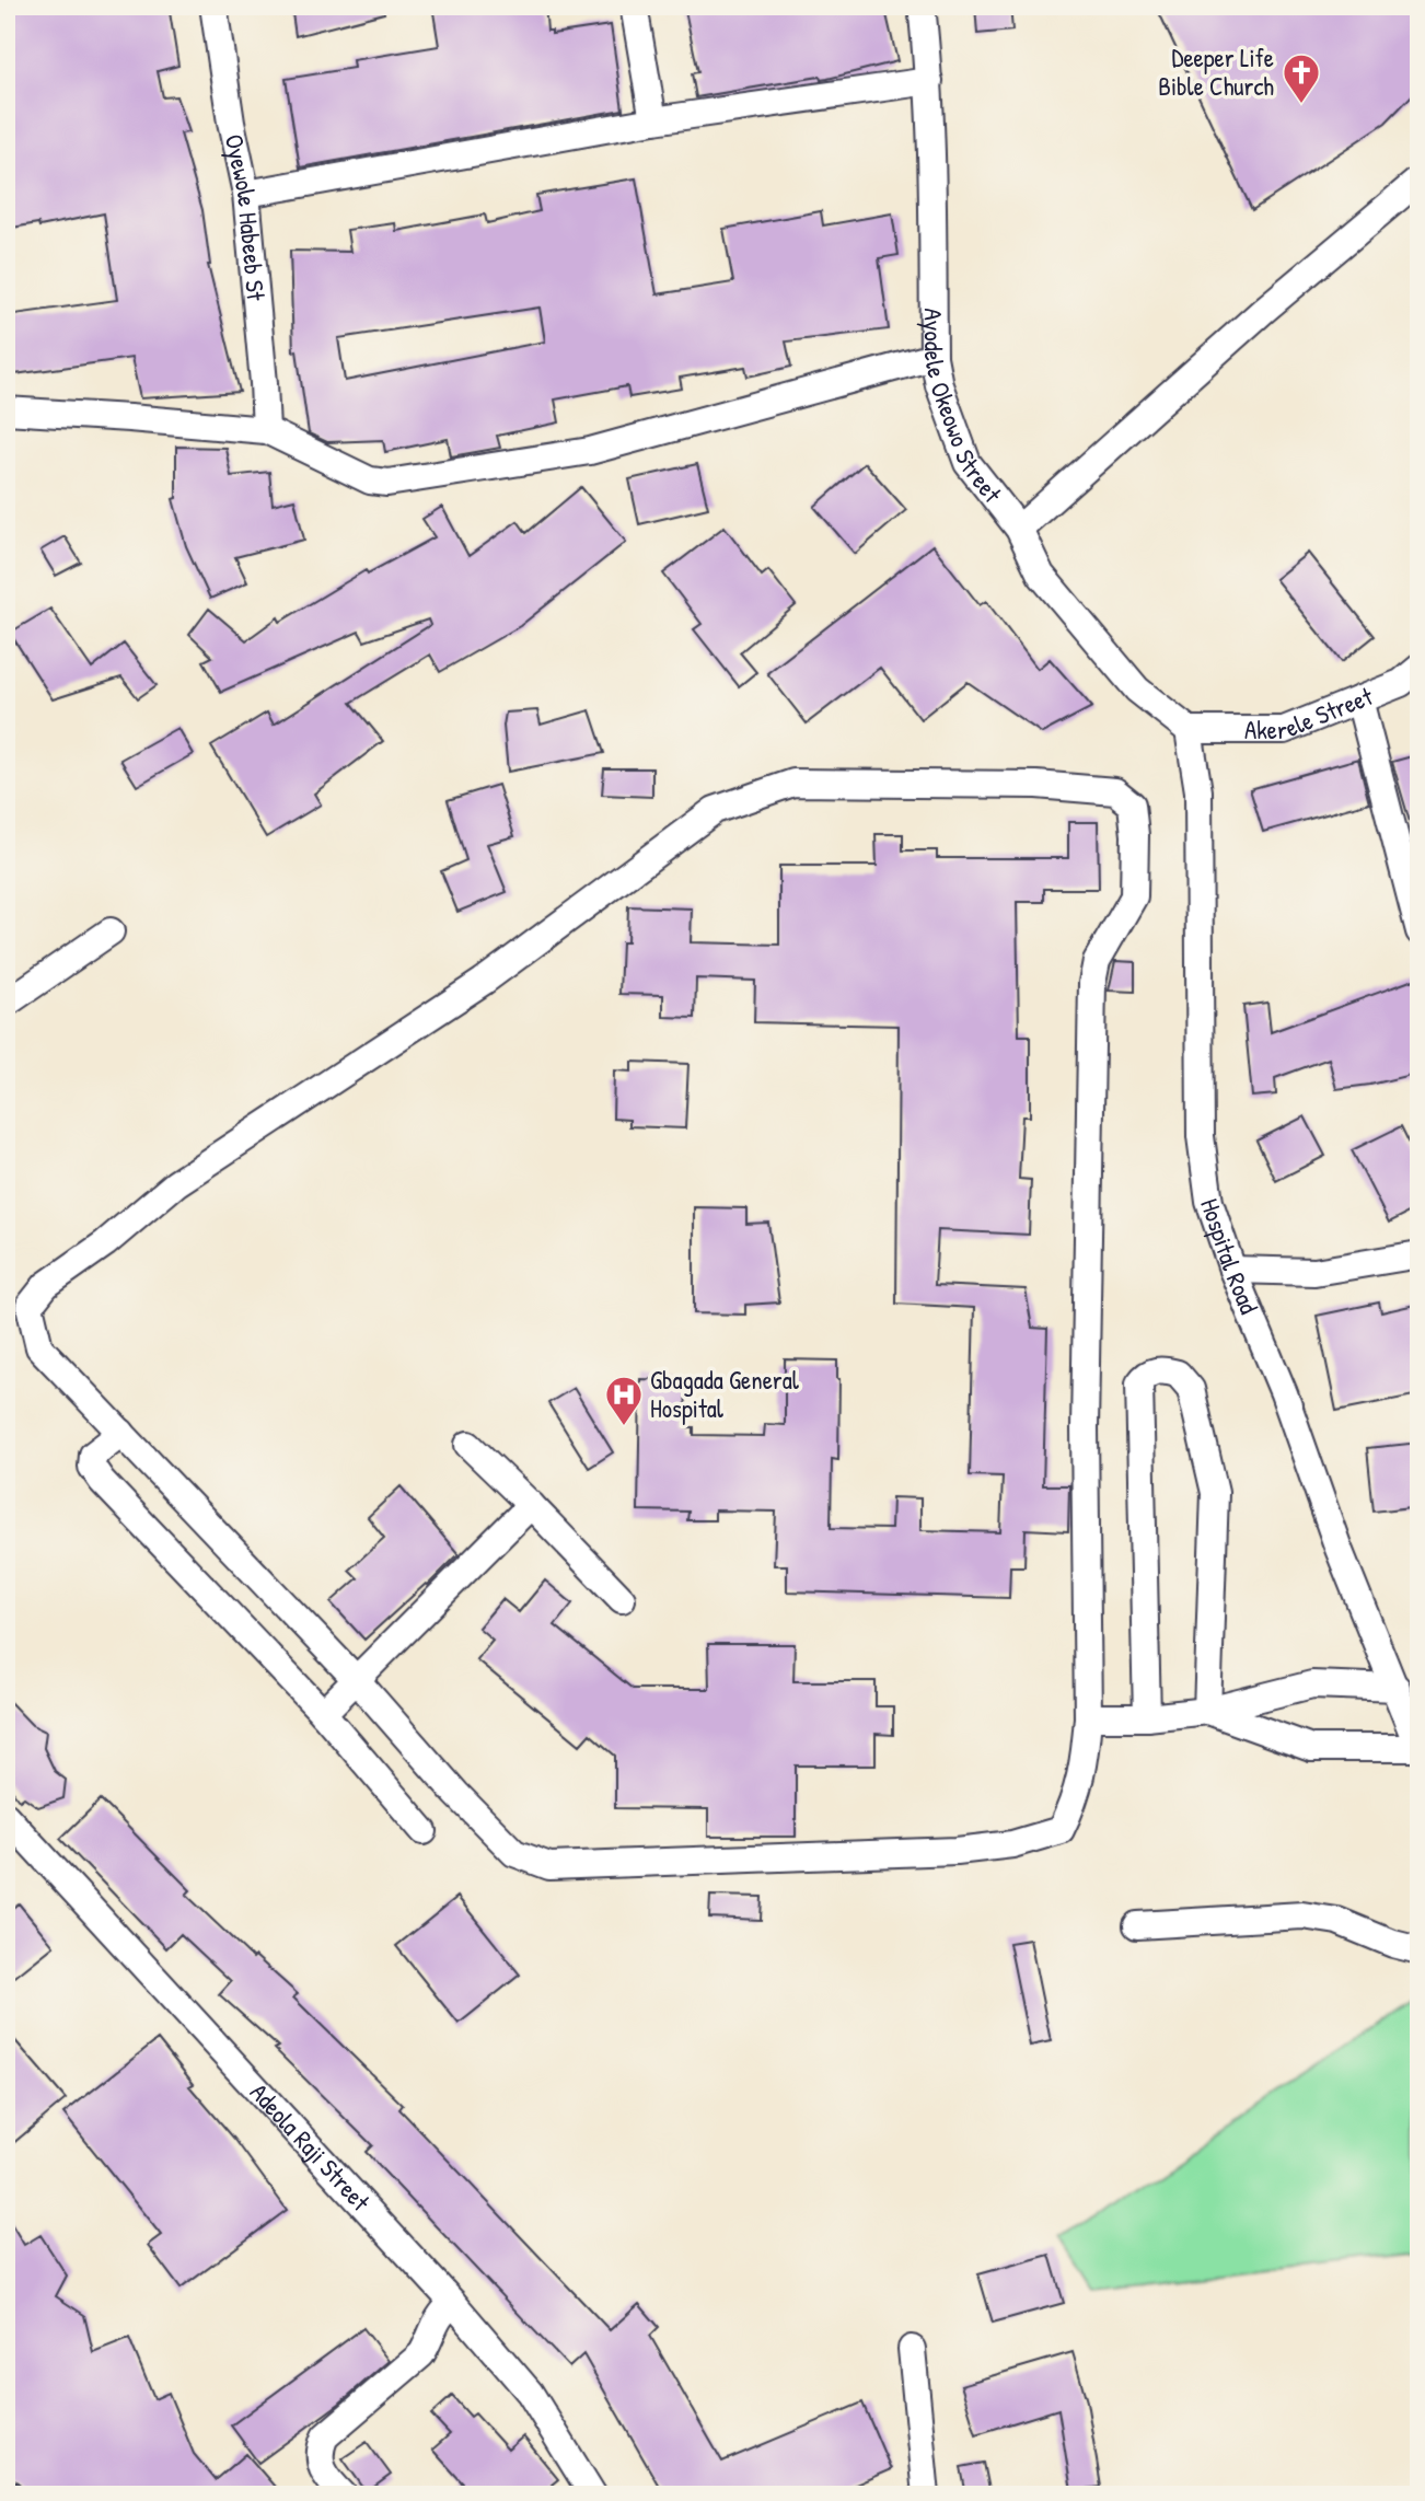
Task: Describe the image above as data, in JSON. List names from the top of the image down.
{
  "streets": {
    "street": [
      "Oyewole Habeeb St",
      "Ayodele Okeowo Street",
      "Akerele Street",
      "Hospital Road",
      "Adeola Raji Street"
    ]
  },
  "crossings": [
    ["Ayodele Okeowo Street", "Akerele Street"],
    ["Ayodele Okeowo Street", "Hospital Road"],
    ["Akerele Street", "Hospital Road"]
  ],
  "places": {
    "church": ["Deeper Life Bible Church"],
    "hospital": ["Gbagada General Hospital"]
  }
}
